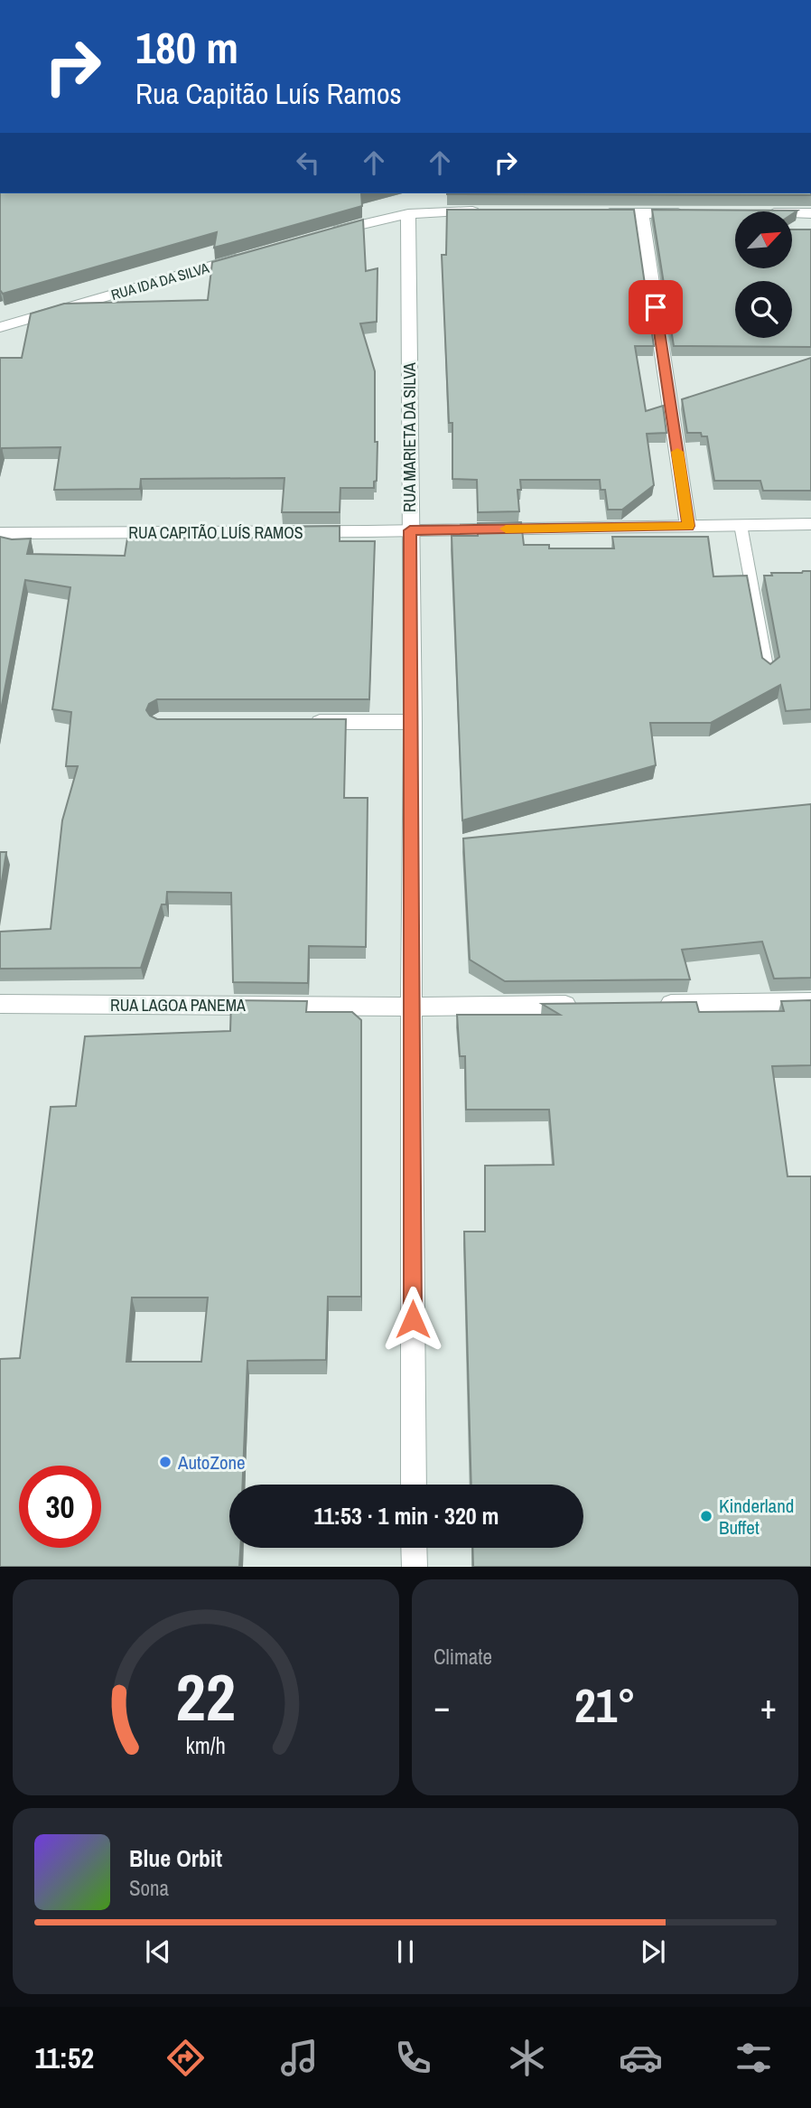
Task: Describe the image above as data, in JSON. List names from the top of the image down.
{
  "streets": {
    "street": [
      "RUA IDA DA SILVA",
      "RUA MARIETA DA SILVA",
      "RUA CAPITÃO LUÍS RAMOS",
      "RUA LAGOA PANEMA"
    ]
  },
  "crossings": [
    ["RUA MARIETA DA SILVA", "RUA CAPITÃO LUÍS RAMOS"],
    ["RUA MARIETA DA SILVA", "RUA LAGOA PANEMA"]
  ],
  "places": ["AutoZone", "Kinderland Buffet"],
  "north": "top right",
  "page": {
    "turn": ["180 m", "Rua Capitão Luís Ramos"],
    "limit": "30",
    "trip": "11:53 · 1 min · 320 m",
    "tile": "Climate",
    "heat": ["−", "21°", "+"],
    "song": ["Blue Orbit", "Sona"],
    "tabs": "11:52",
    "gauge": ["22", "km/h"]
  }
}
